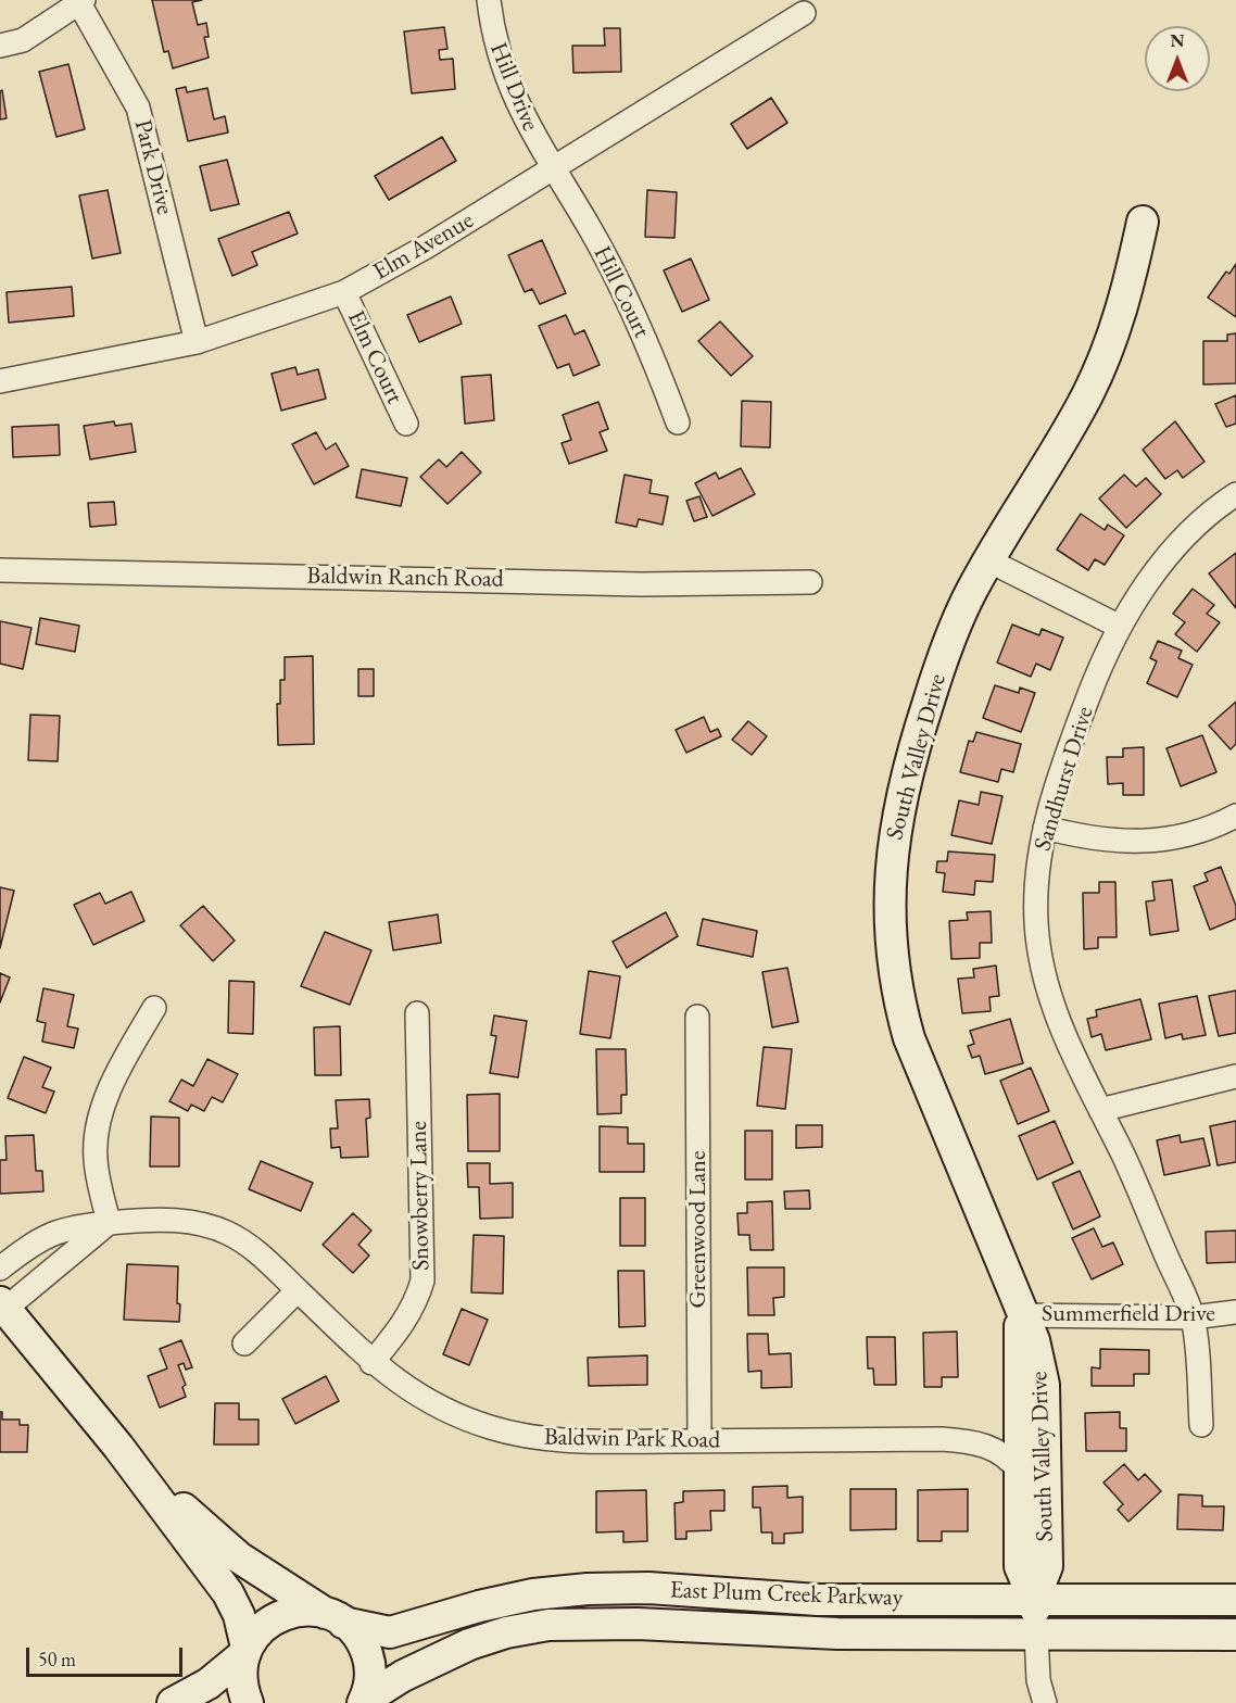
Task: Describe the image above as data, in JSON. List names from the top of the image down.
{
  "streets": {
    "street": [
      "Hill Drive",
      "Park Drive",
      "Elm Avenue",
      "Hill Court",
      "Elm Court",
      "Baldwin Ranch Road",
      "South Valley Drive",
      "Sandhurst Drive",
      "Snowberry Lane",
      "Greenwood Lane",
      "Summerfield Drive",
      "Baldwin Park Road",
      "East Plum Creek Parkway"
    ]
  },
  "crossings": [
    ["Hill Drive", "Elm Avenue"],
    ["Hill Drive", "Hill Court"],
    ["Park Drive", "Elm Avenue"],
    ["Elm Avenue", "Hill Court"],
    ["Elm Avenue", "Elm Court"],
    ["South Valley Drive", "Summerfield Drive"],
    ["South Valley Drive", "Baldwin Park Road"],
    ["South Valley Drive", "East Plum Creek Parkway"],
    ["Sandhurst Drive", "Summerfield Drive"],
    ["Snowberry Lane", "Baldwin Park Road"],
    ["Greenwood Lane", "Baldwin Park Road"]
  ],
  "scale_bar": "50 m",
  "north": "top"
}
